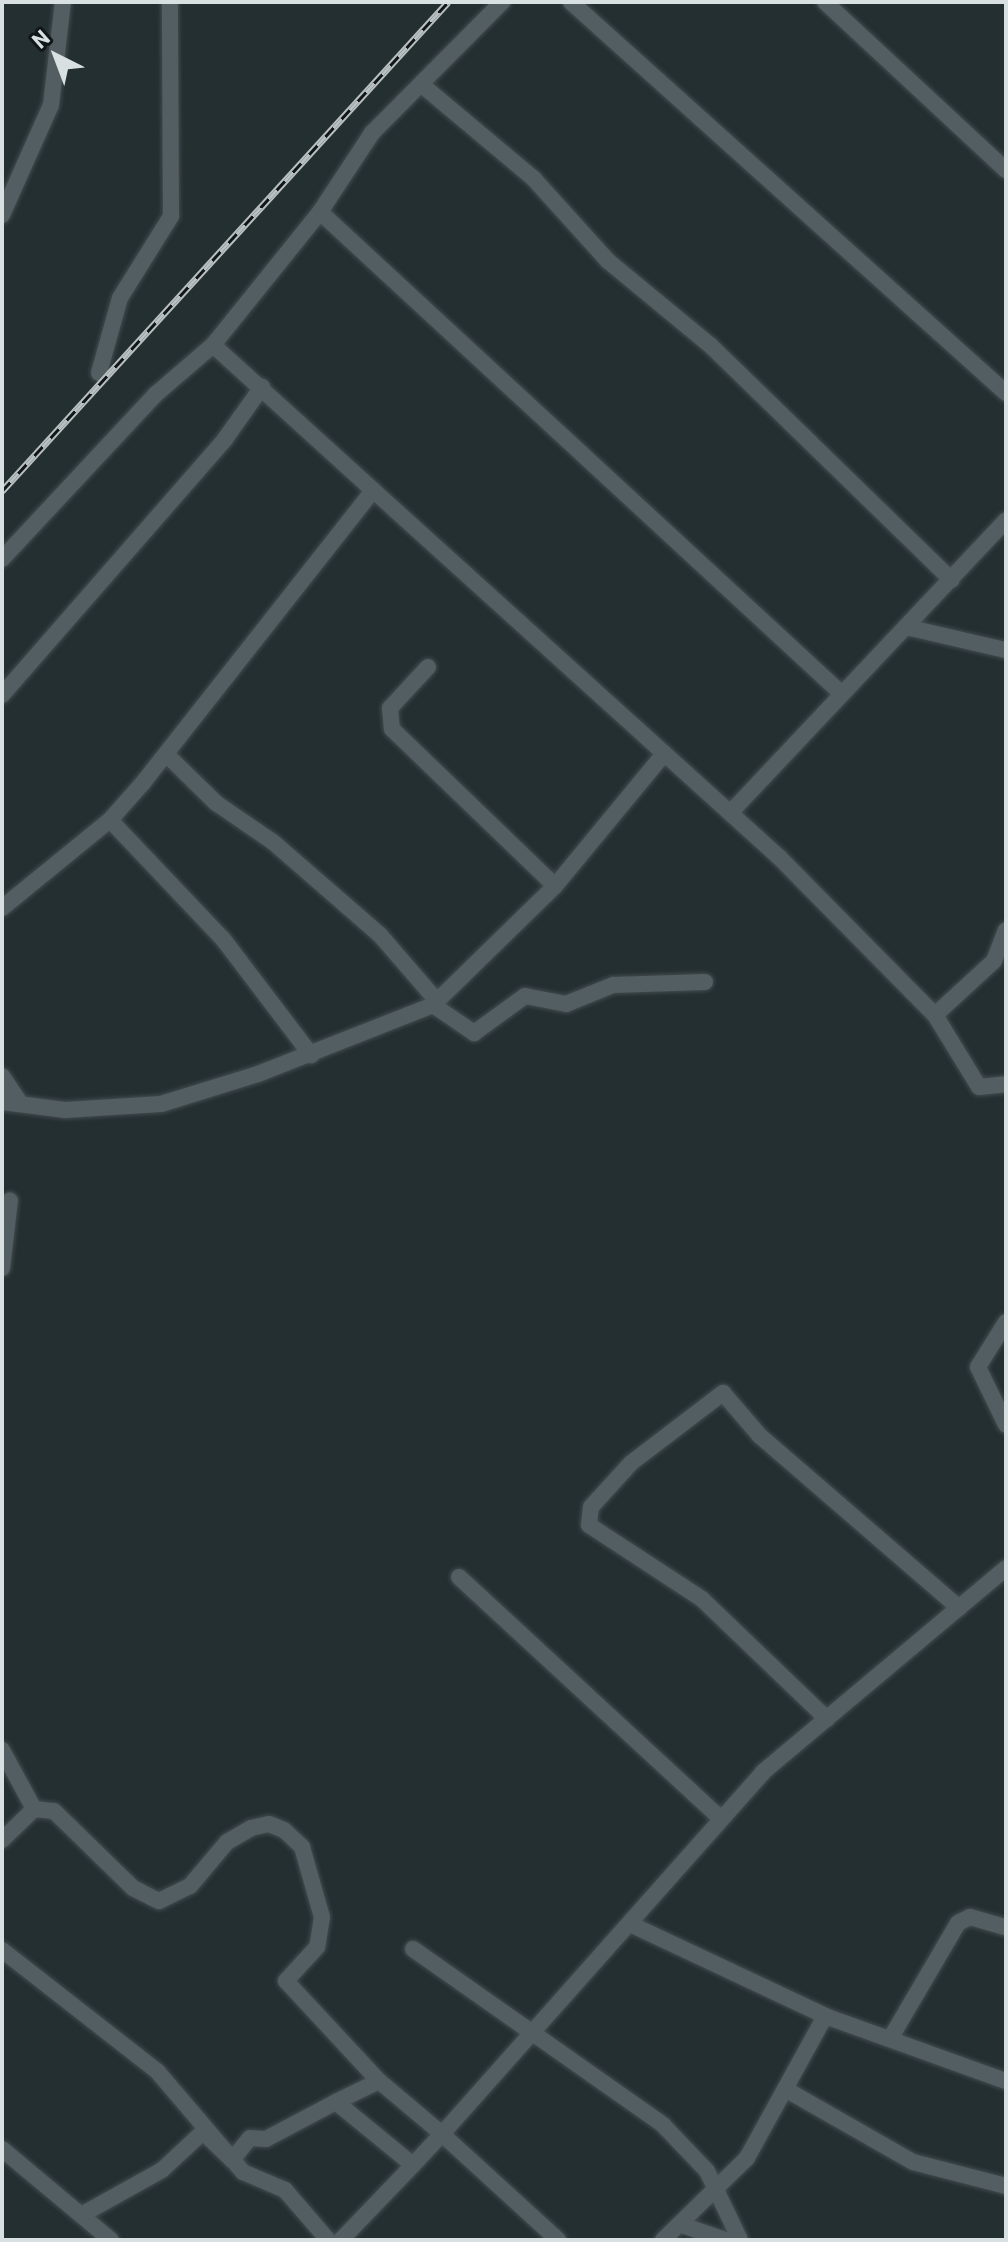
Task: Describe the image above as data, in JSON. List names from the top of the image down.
{
  "north": "top left"
}
